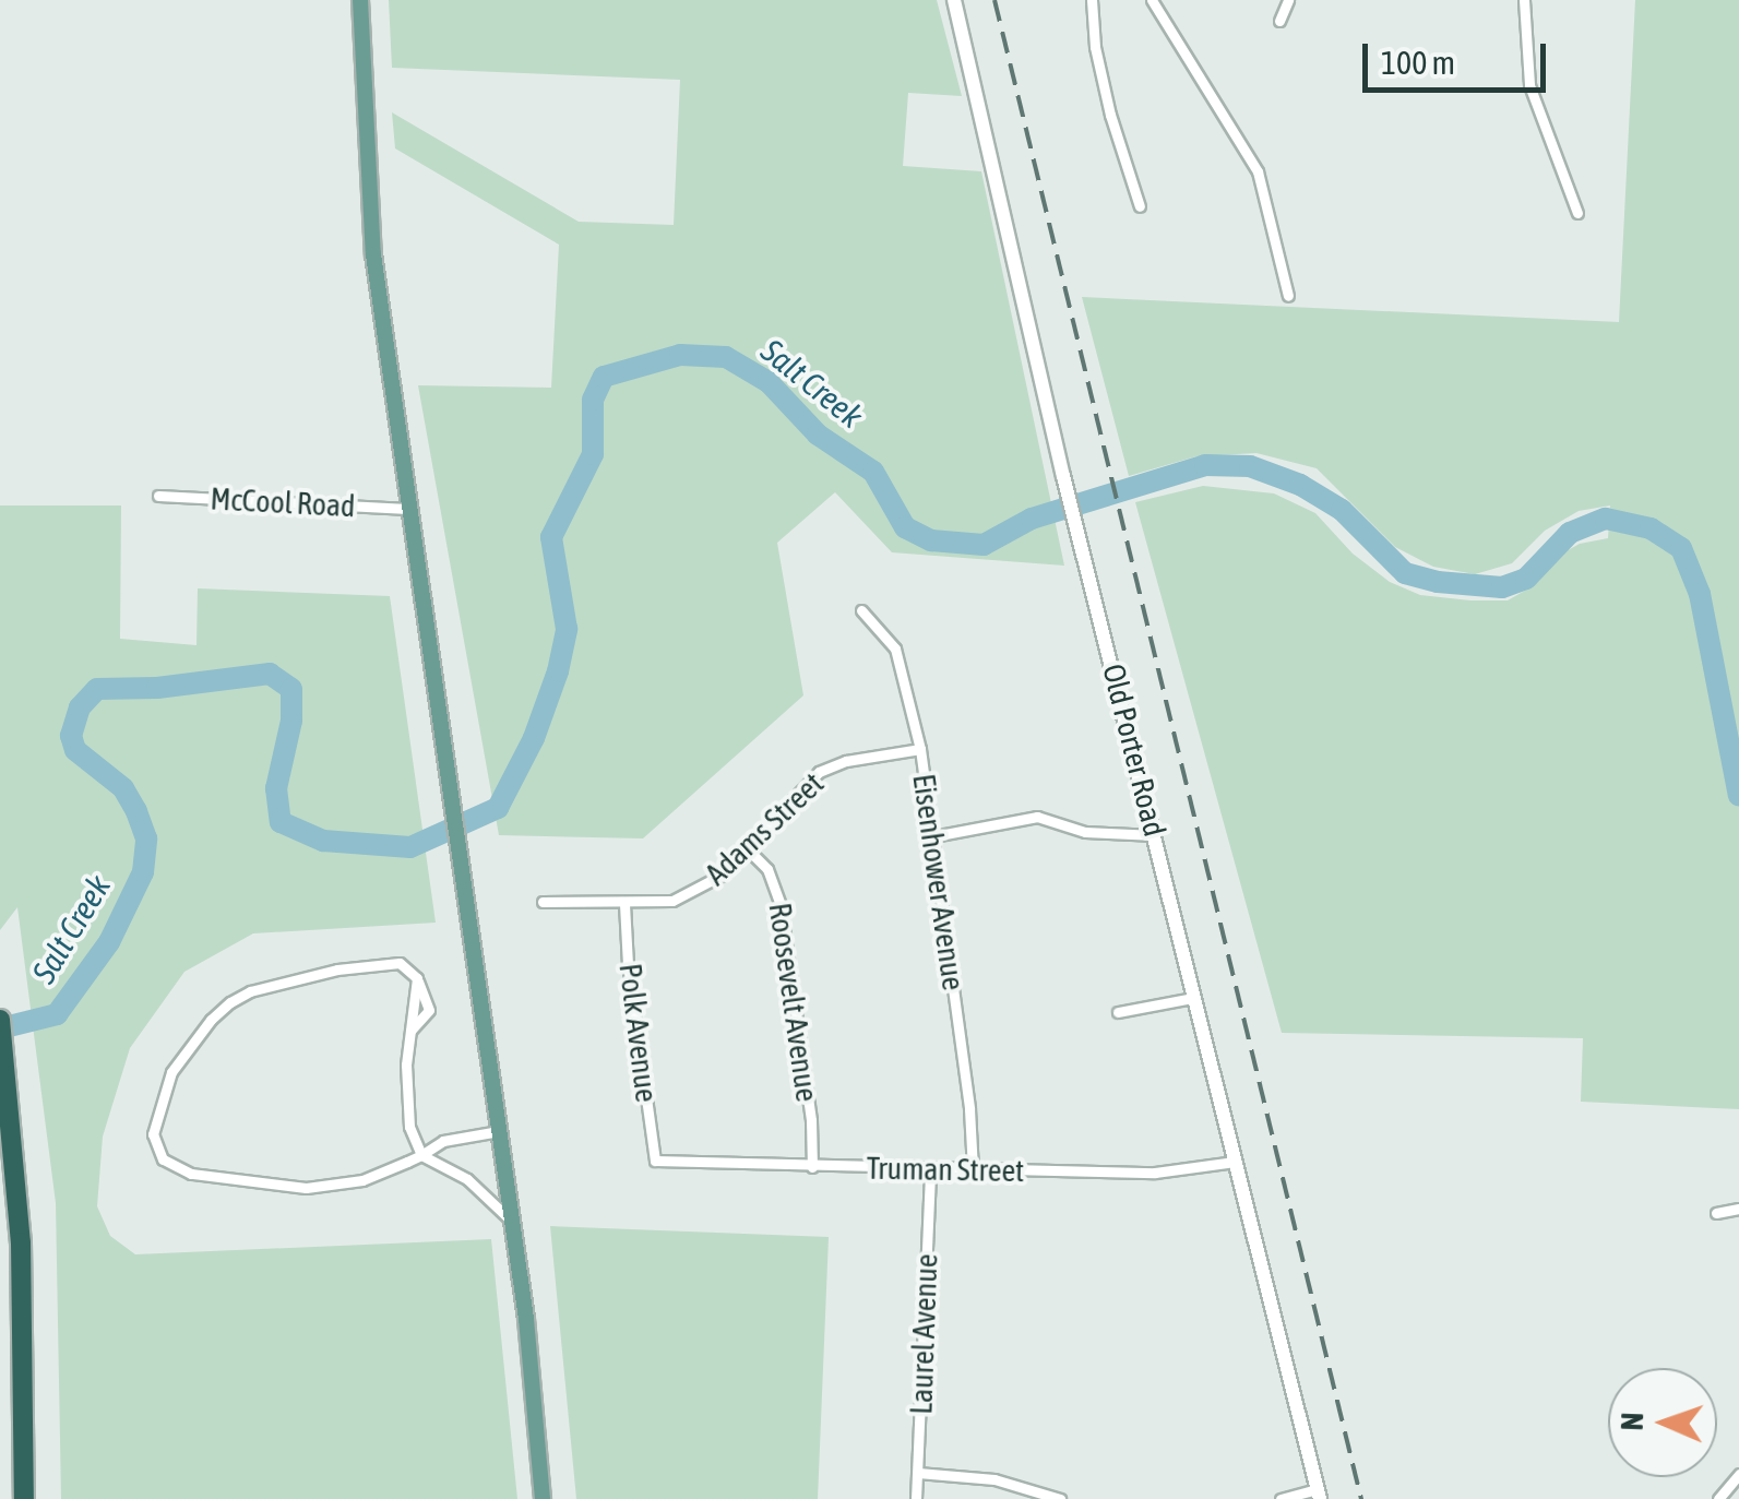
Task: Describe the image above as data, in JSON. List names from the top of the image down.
{
  "streets": {
    "street": [
      "McCool Road",
      "Old Porter Road",
      "Adams Street",
      "Eisenhower Avenue",
      "Roosevelt Avenue",
      "Polk Avenue",
      "Truman Street",
      "Laurel Avenue"
    ]
  },
  "crossings": [
    ["Old Porter Road", "Truman Street"],
    ["Adams Street", "Eisenhower Avenue"],
    ["Adams Street", "Roosevelt Avenue"],
    ["Adams Street", "Polk Avenue"],
    ["Eisenhower Avenue", "Truman Street"],
    ["Roosevelt Avenue", "Truman Street"],
    ["Polk Avenue", "Truman Street"],
    ["Truman Street", "Laurel Avenue"]
  ],
  "water": ["Salt Creek"],
  "scale_bar": "100 m",
  "north": "left"
}
